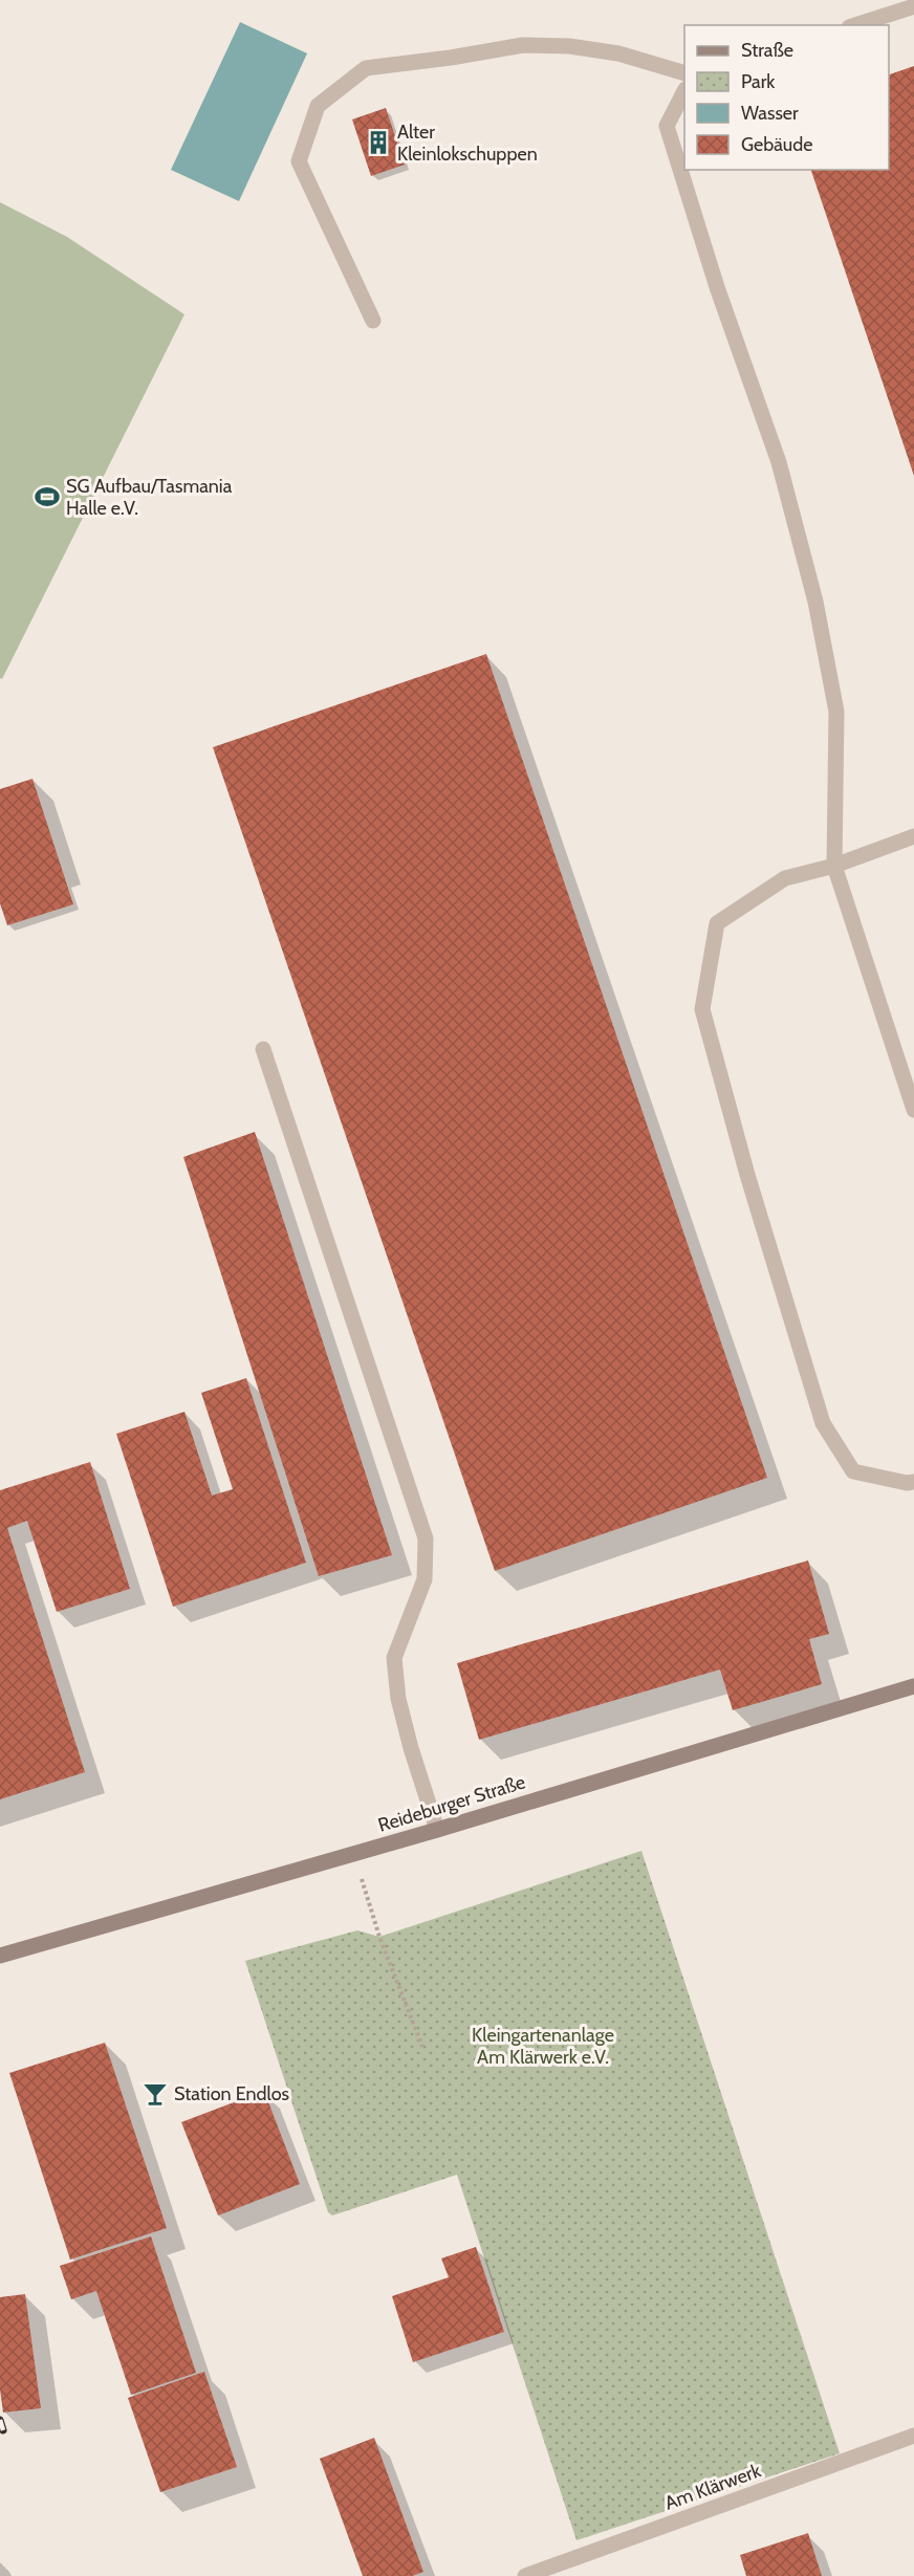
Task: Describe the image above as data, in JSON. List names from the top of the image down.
{
  "streets": {
    "street": ["Reideburger Straße", "Am Klärwerk"]
  },
  "parks": ["Kleingartenanlage Am Klärwerk e.V."],
  "places": {
    "building": ["Alter Kleinlokschuppen"],
    "sports": ["SG Aufbau/Tasmania Halle e.V."],
    "bar": ["Station Endlos"]
  },
  "legend": [
    "Straße",
    "Park",
    "Wasser",
    "Gebäude"
  ]
}
